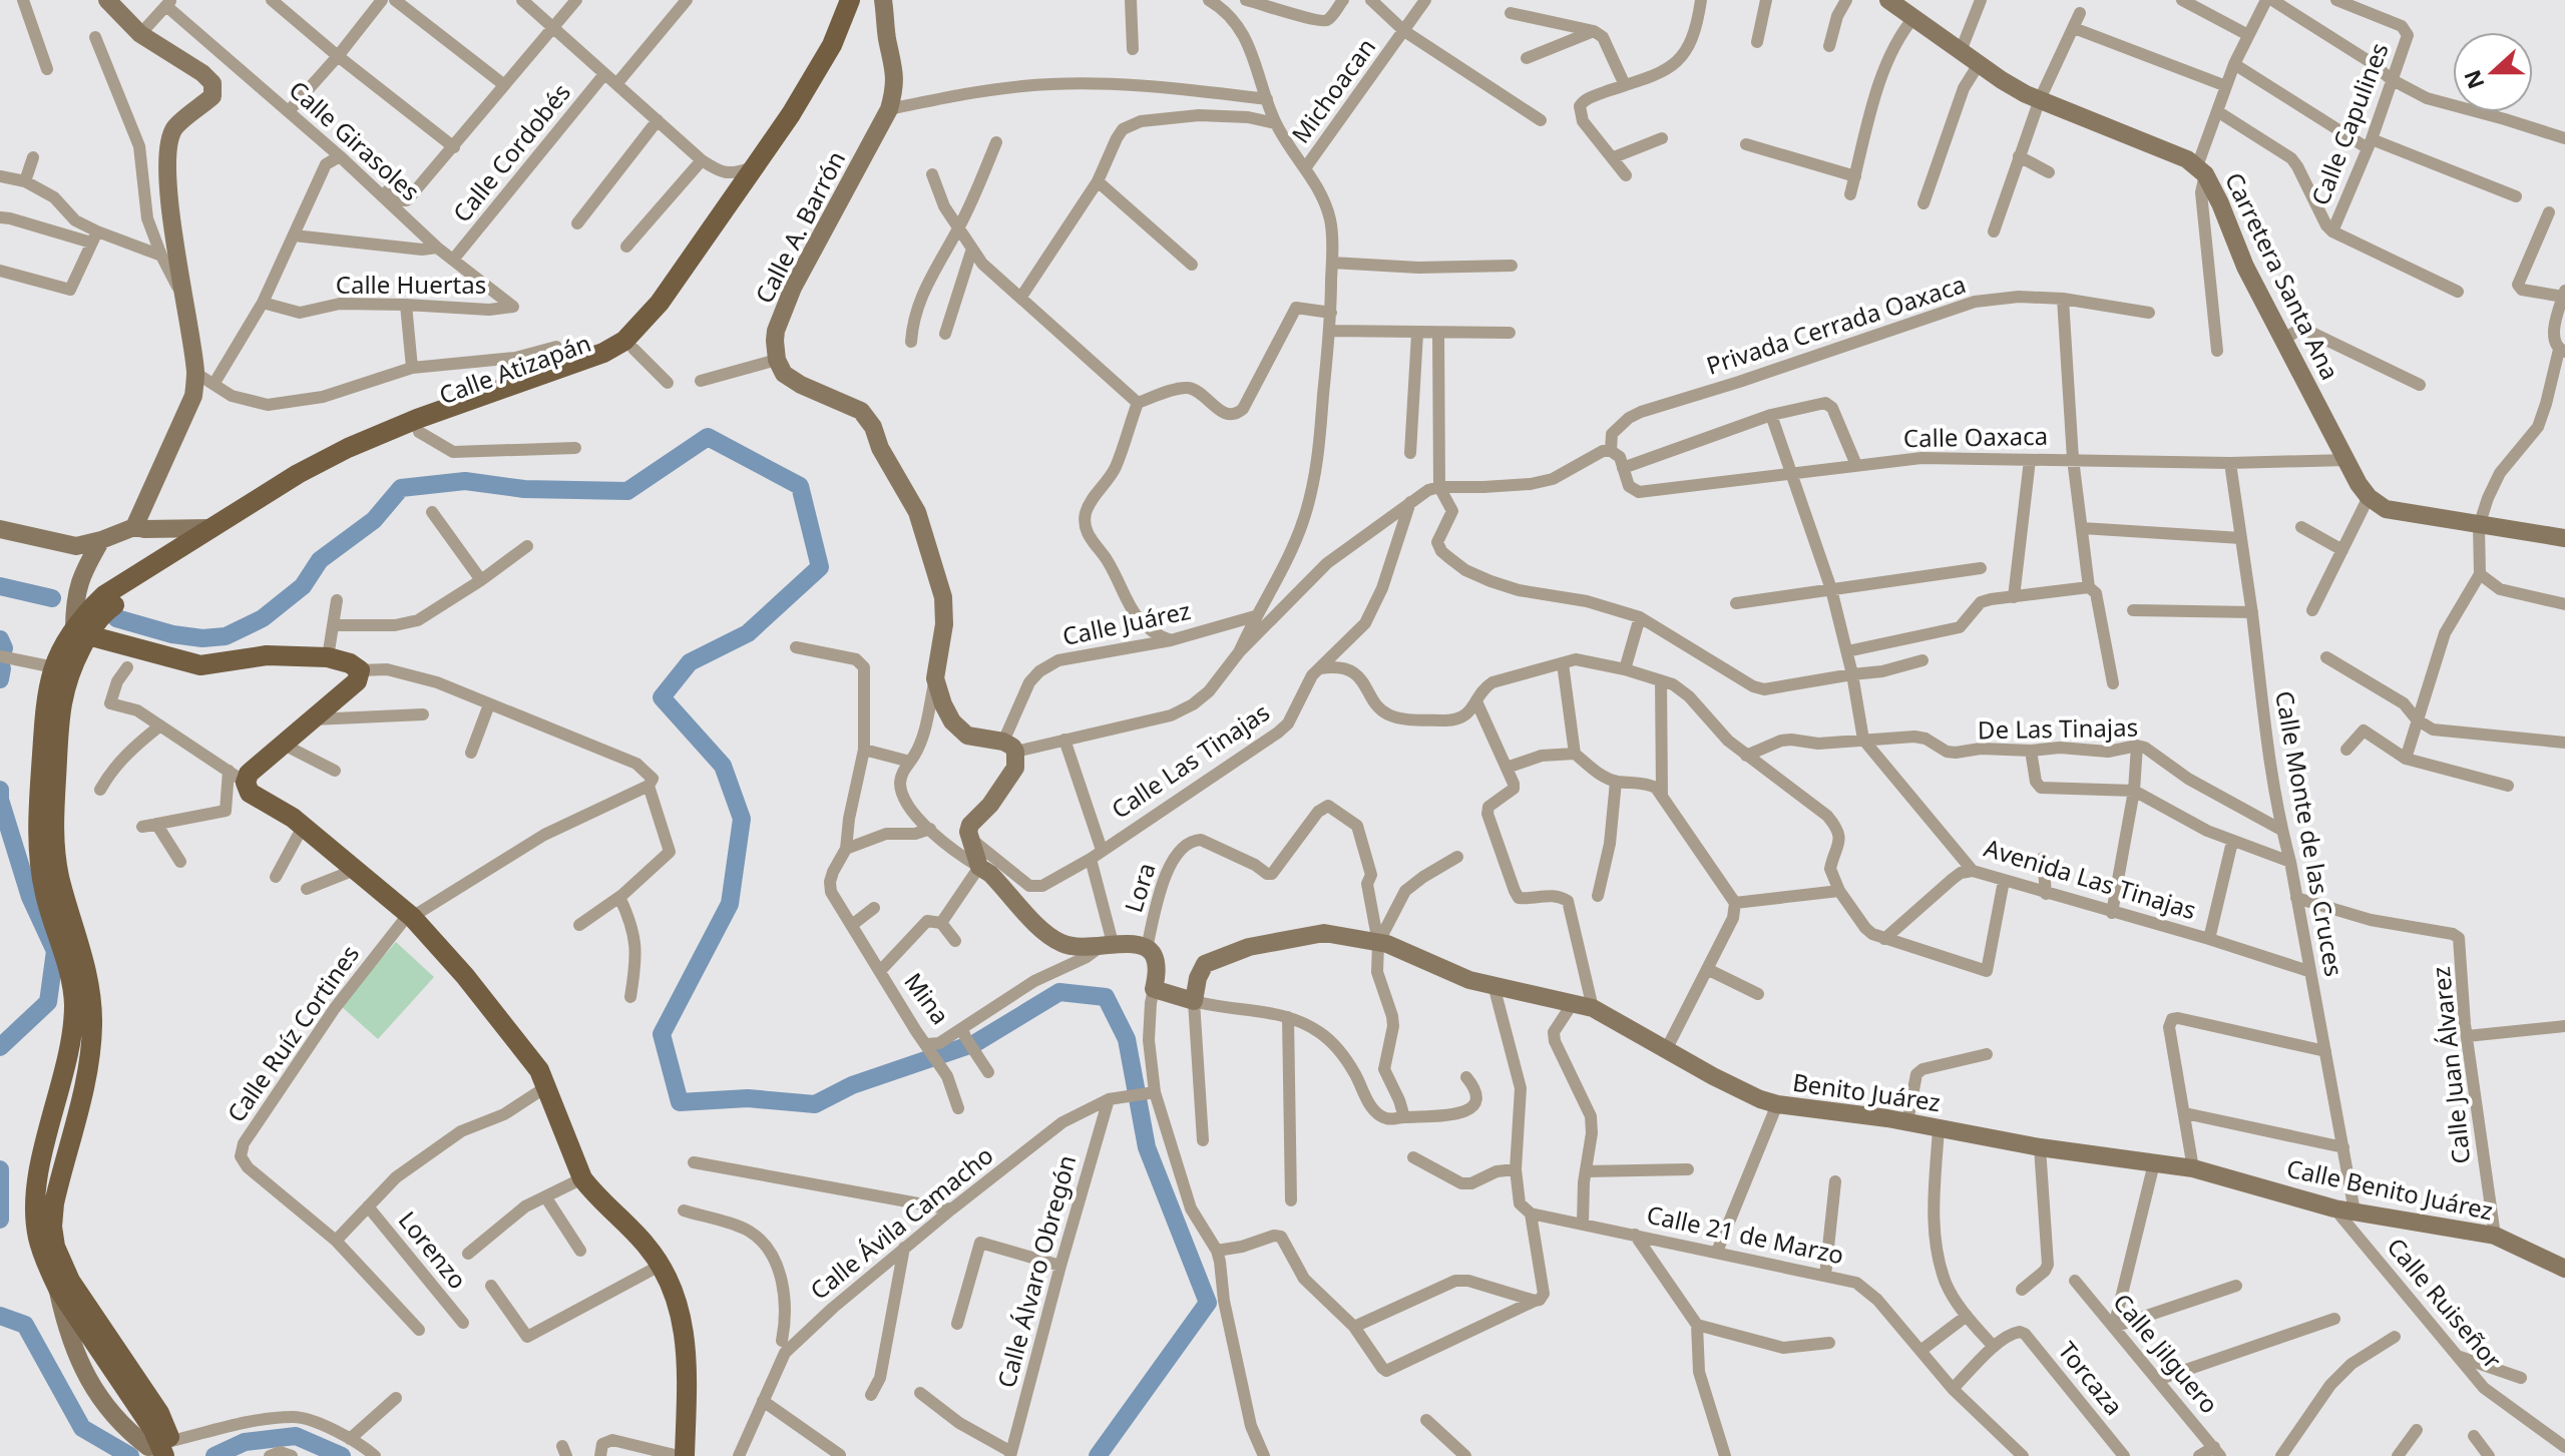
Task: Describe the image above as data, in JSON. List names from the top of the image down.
{
  "streets": {
    "main road": ["Calle Atizapán"],
    "street": [
      "Michoacan",
      "Calle Capulines",
      "Calle Girasoles",
      "Calle Cordobés",
      "Calle A. Barrón",
      "Carretera Santa Ana",
      "Calle Huertas",
      "Privada Cerrada Oaxaca",
      "Calle Oaxaca",
      "Calle Juárez",
      "De Las Tinajas",
      "Calle Las Tinajas",
      "Calle Monte de las Cruces",
      "Avenida Las Tinajas",
      "Lora",
      "Mina",
      "Calle Ruíz Cortines",
      "Calle Juan Álvarez",
      "Benito Juárez",
      "Calle Benito Juárez",
      "Calle Ávila Camacho",
      "Calle 21 de Marzo",
      "Lorenzo",
      "Calle Álvaro Obregón",
      "Calle Ruiseñor",
      "Calle Jilguero",
      "Torcaza"
    ]
  },
  "crossings": [
    ["Calle Girasoles", "Calle Cordobés"],
    ["Calle Girasoles", "Calle Huertas"],
    ["Carretera Santa Ana", "Calle Oaxaca"],
    ["Privada Cerrada Oaxaca", "Calle Oaxaca"],
    ["Calle Oaxaca", "Calle Monte de las Cruces"],
    ["De Las Tinajas", "Calle Monte de las Cruces"],
    ["De Las Tinajas", "Avenida Las Tinajas"],
    ["Calle Monte de las Cruces", "Avenida Las Tinajas"],
    ["Calle Monte de las Cruces", "Calle Juan Álvarez"],
    ["Calle Monte de las Cruces", "Calle Benito Juárez"],
    ["Calle Juan Álvarez", "Calle Benito Juárez"],
    ["Benito Juárez", "Calle Benito Juárez"],
    ["Calle Benito Juárez", "Calle Ruiseñor"],
    ["Calle Ávila Camacho", "Calle Álvaro Obregón"]
  ],
  "north": "left"
}
